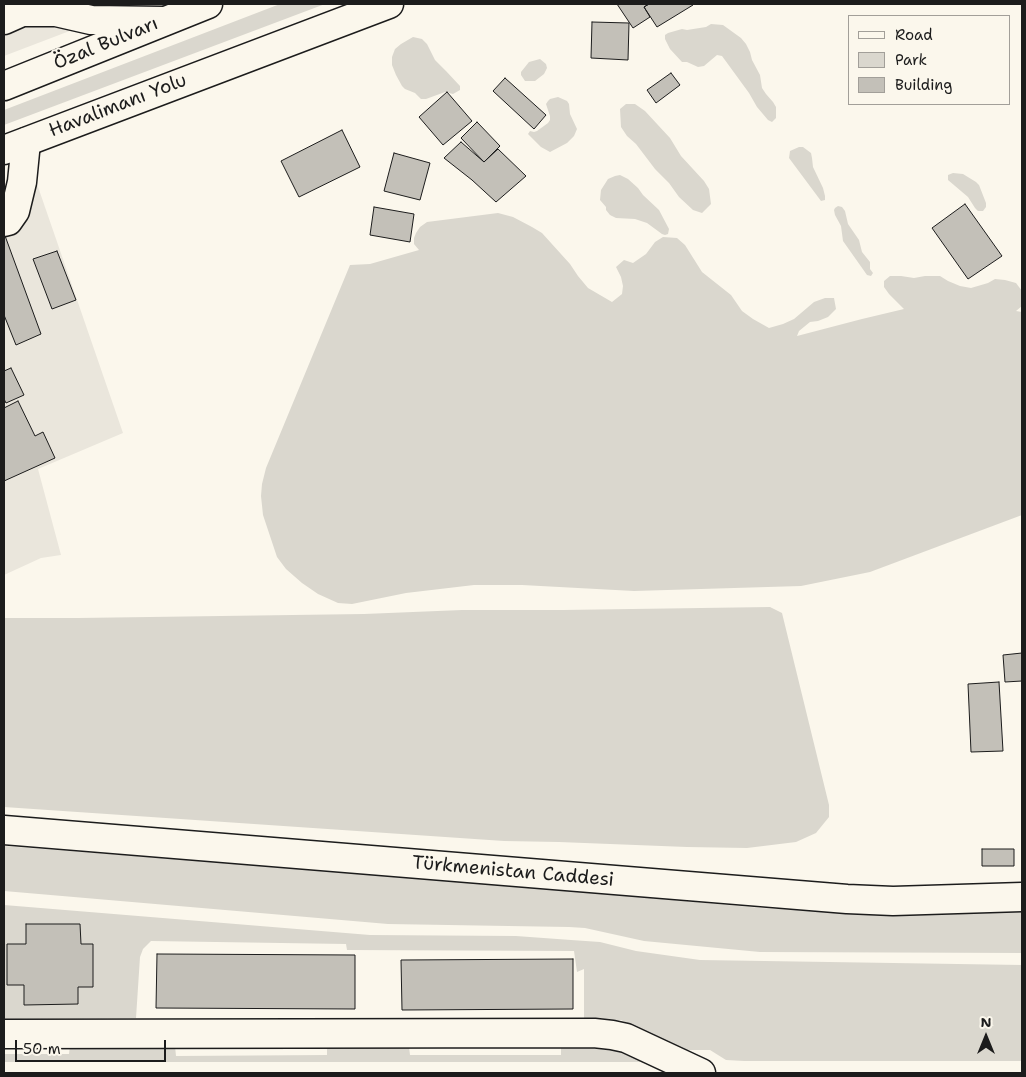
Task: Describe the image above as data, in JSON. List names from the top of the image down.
{
  "streets": {
    "main road": ["Özal Bulvarı", "Havalimanı Yolu", "Türkmenistan Caddesi"]
  },
  "legend": ["Road", "Park", "Building"],
  "scale_bar": "50 m",
  "north": "top"
}
